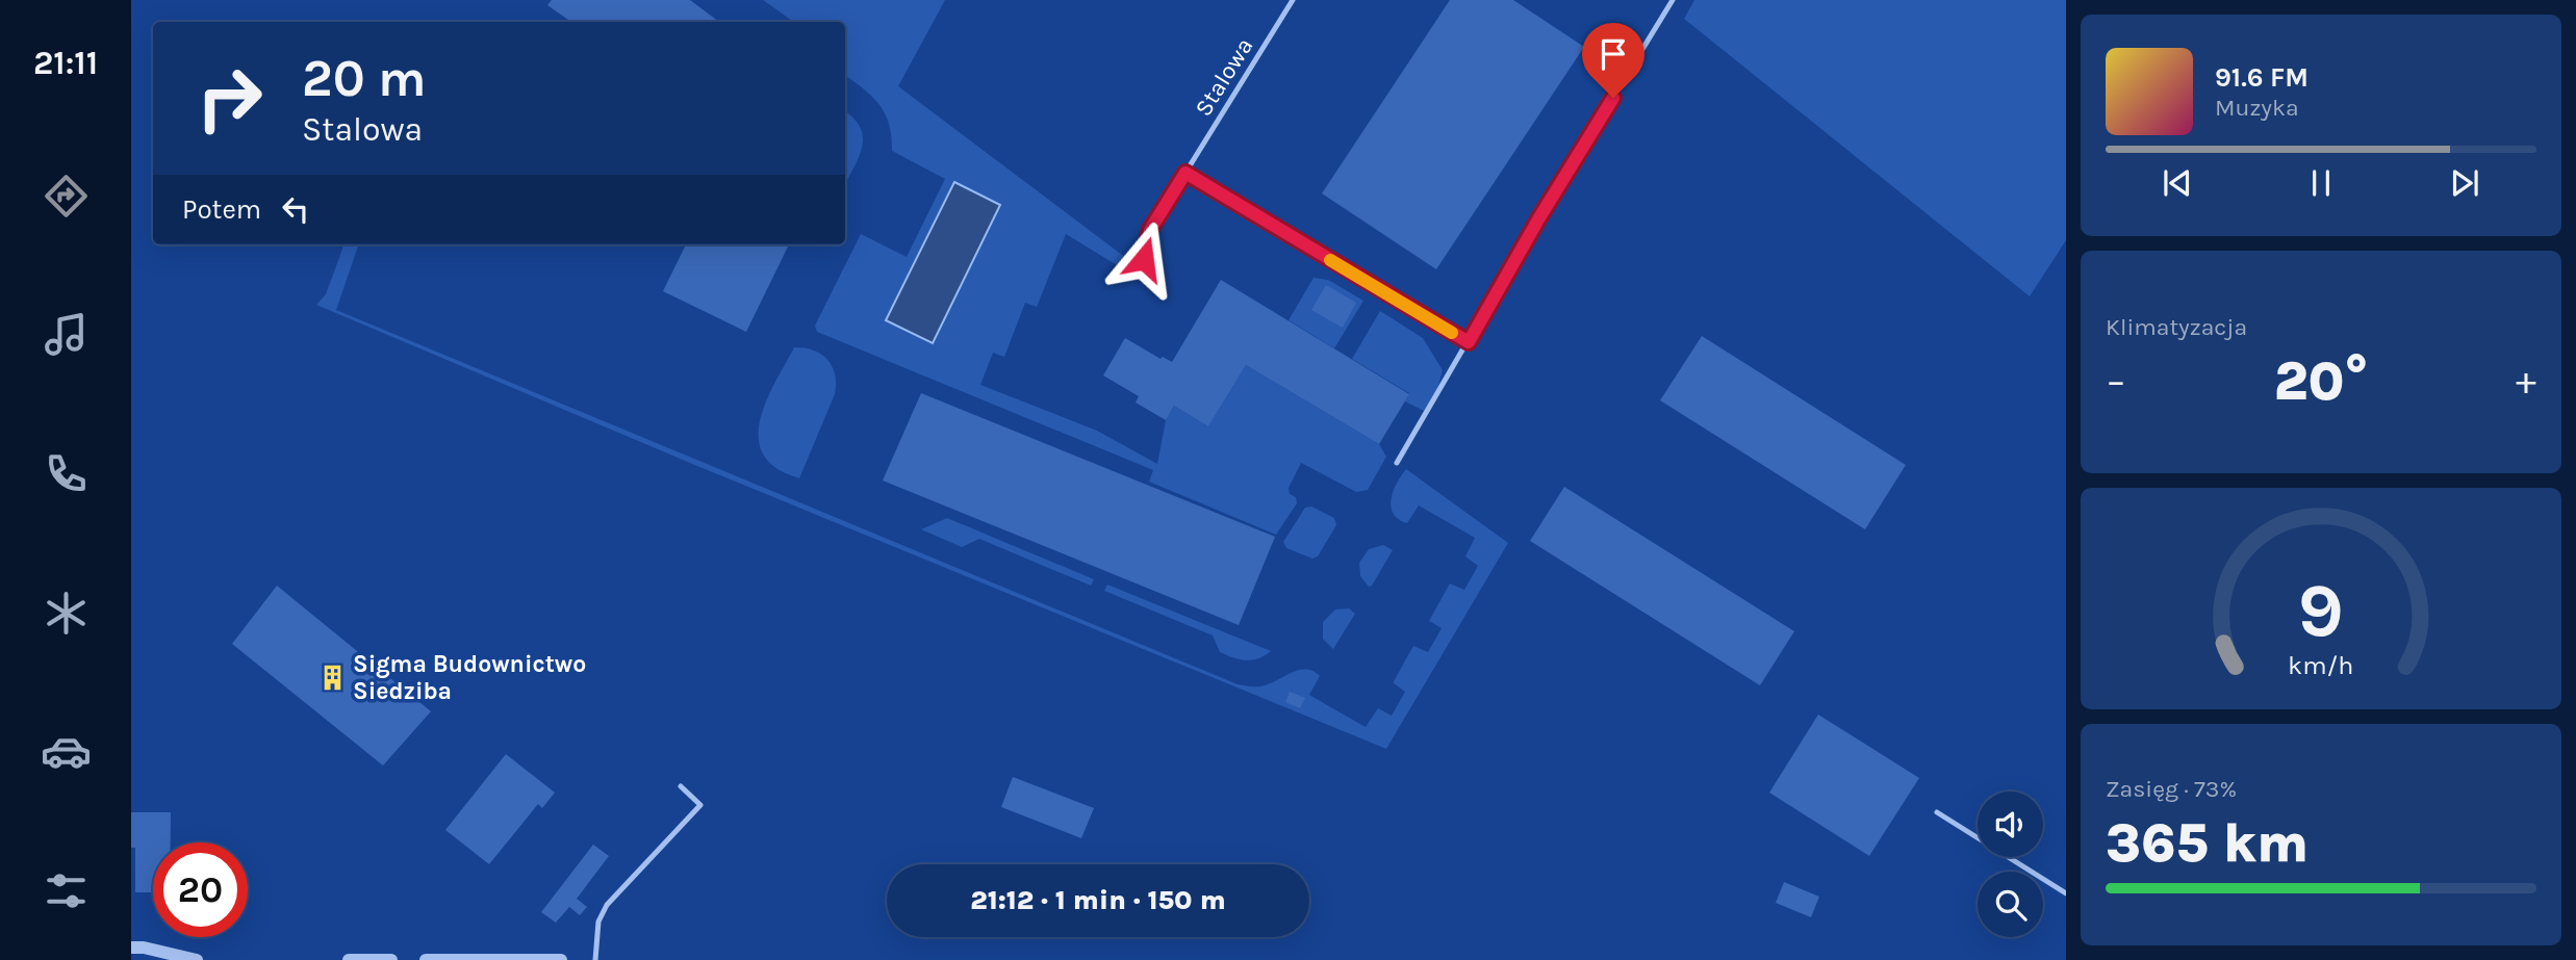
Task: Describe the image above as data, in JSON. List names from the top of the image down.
{
  "streets": {
    "lane": ["Stalowa"]
  },
  "places": {
    "building": ["Sigma Budownictwo Siedziba"]
  },
  "page": {
    "tabs": "21:11",
    "turn": ["20 m", "Stalowa"],
    "song": ["91.6 FM", "Muzyka"],
    "then": "Potem",
    "tile": [
      "Klimatyzacja",
      ["Zasięg · 73%", "365 km"]
    ],
    "heat": ["−", "20°", "+"],
    "limit": "20",
    "trip": "21:12 · 1 min · 150 m",
    "gauge": ["9", "km/h"]
  }
}
